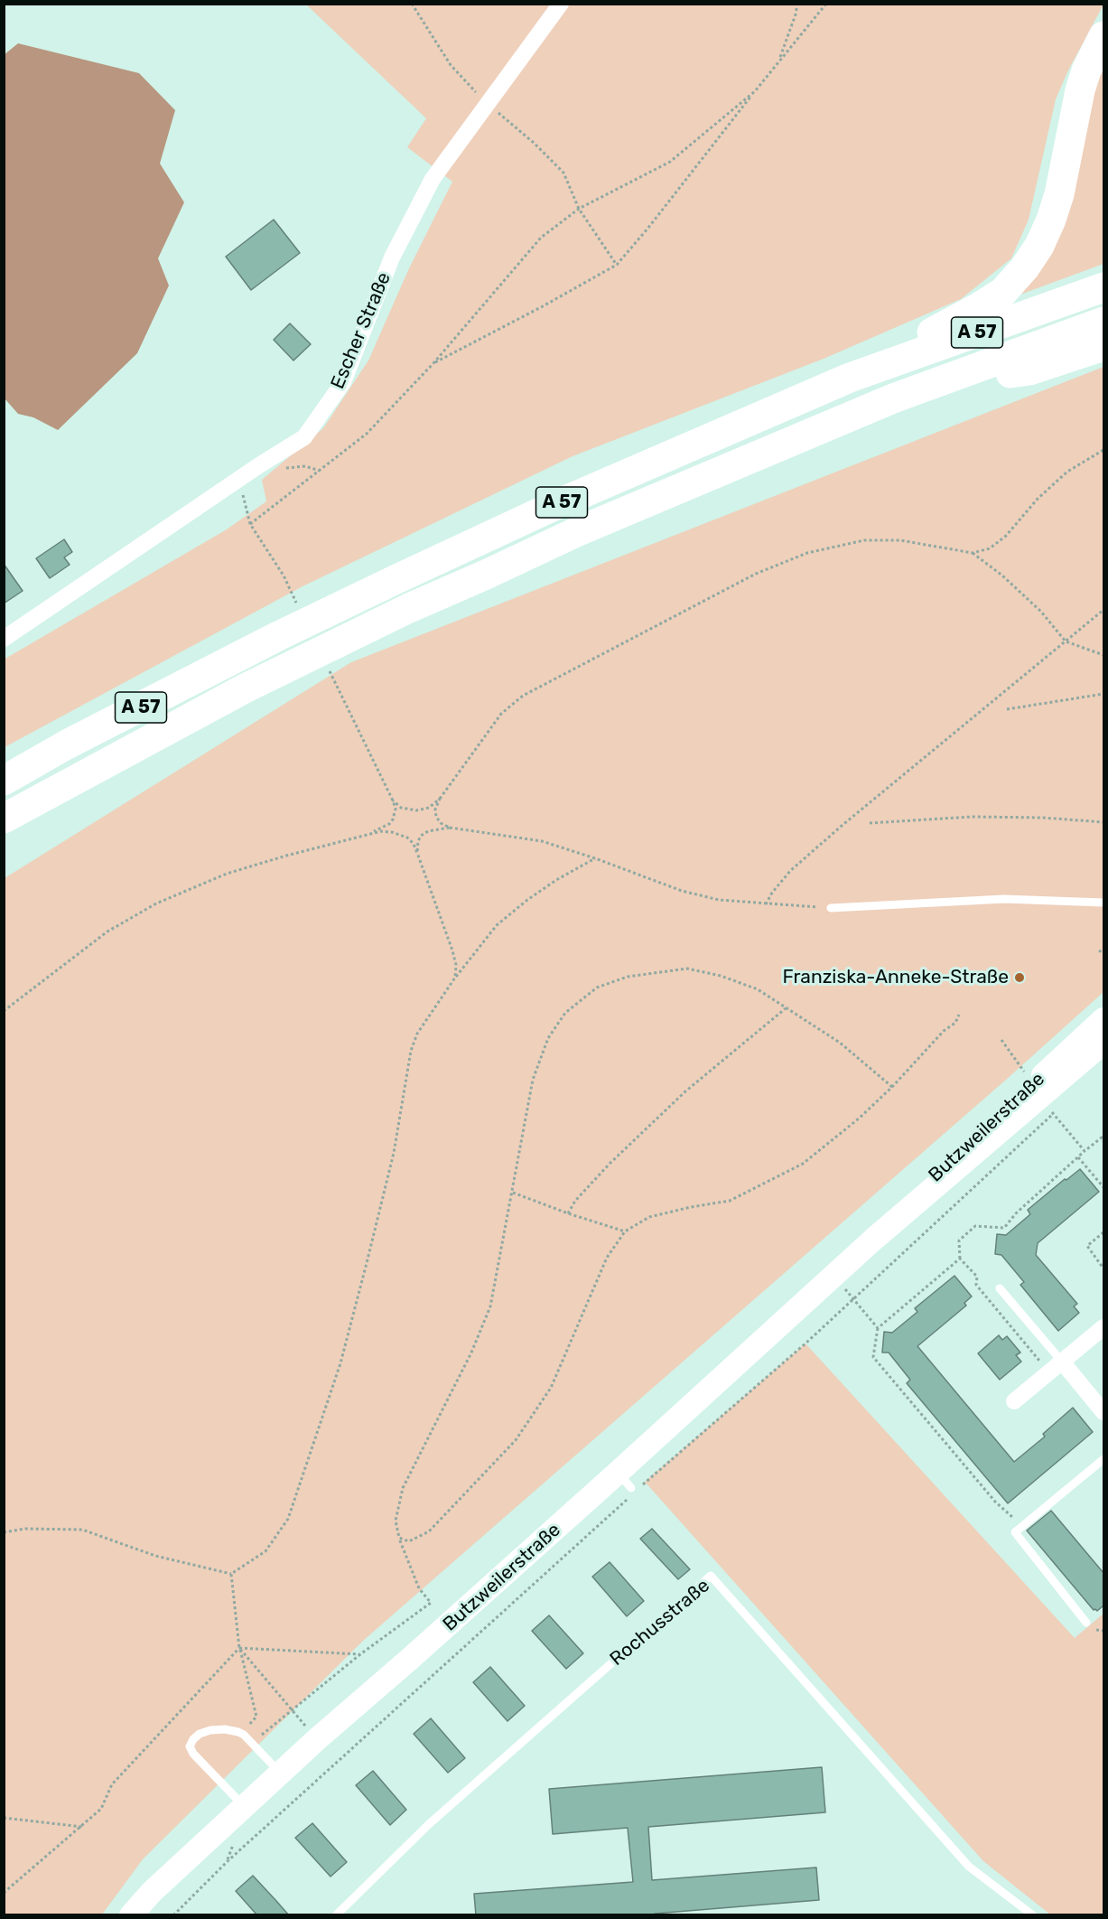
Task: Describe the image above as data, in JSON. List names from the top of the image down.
{
  "streets": {
    "highway": ["A 57"],
    "main road": ["Butzweilerstraße"],
    "street": ["Escher Straße"],
    "lane": ["Rochusstraße"]
  },
  "places": ["Franziska-Anneke-Straße"]
}
